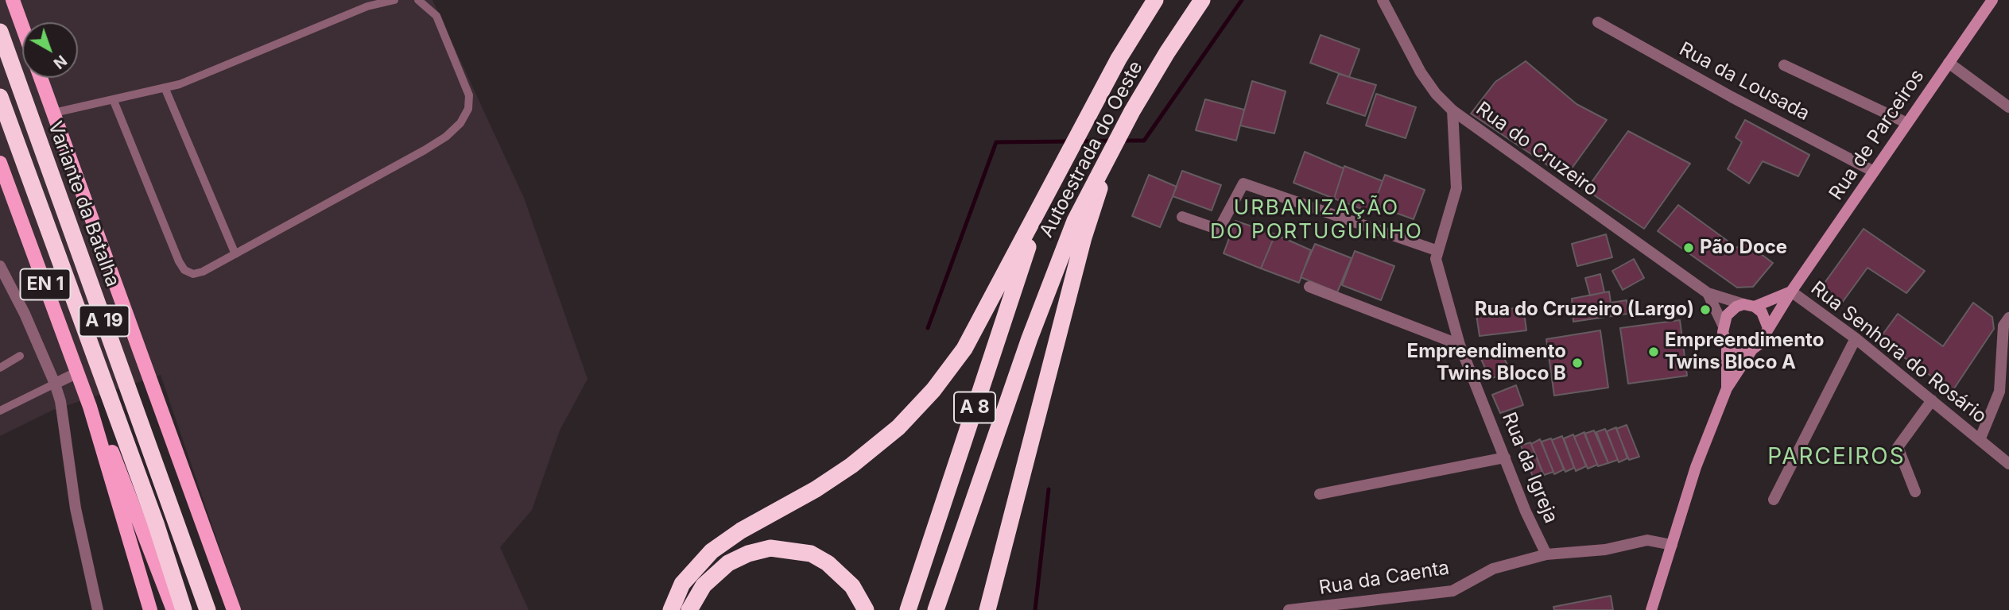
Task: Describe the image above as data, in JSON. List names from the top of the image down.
{
  "streets": {
    "highway": [
      "Autoestrada do Oeste",
      "Variante da Batalha",
      "A 19",
      "A 8"
    ],
    "main road": ["Rua de Parceiros", "EN 1"],
    "street": [
      "Rua da Lousada",
      "Rua do Cruzeiro",
      "Rua Senhora do Rosário",
      "Rua da Igreja",
      "Rua da Caenta"
    ]
  },
  "crossings": [
    ["Rua da Lousada", "Rua de Parceiros"],
    ["Rua de Parceiros", "Rua do Cruzeiro"],
    ["Rua de Parceiros", "Rua Senhora do Rosário"],
    ["Autoestrada do Oeste", "A 8"],
    ["Rua do Cruzeiro", "Rua da Igreja"],
    ["Rua da Igreja", "Rua da Caenta"]
  ],
  "districts": ["URBANIZAÇÃO DO PORTUGUINHO", "PARCEIROS"],
  "places": [
    "Pão Doce",
    "Rua do Cruzeiro (Largo)",
    "Empreendimento Twins Bloco A",
    "Empreendimento Twins Bloco B"
  ],
  "north": "bottom right"
}
